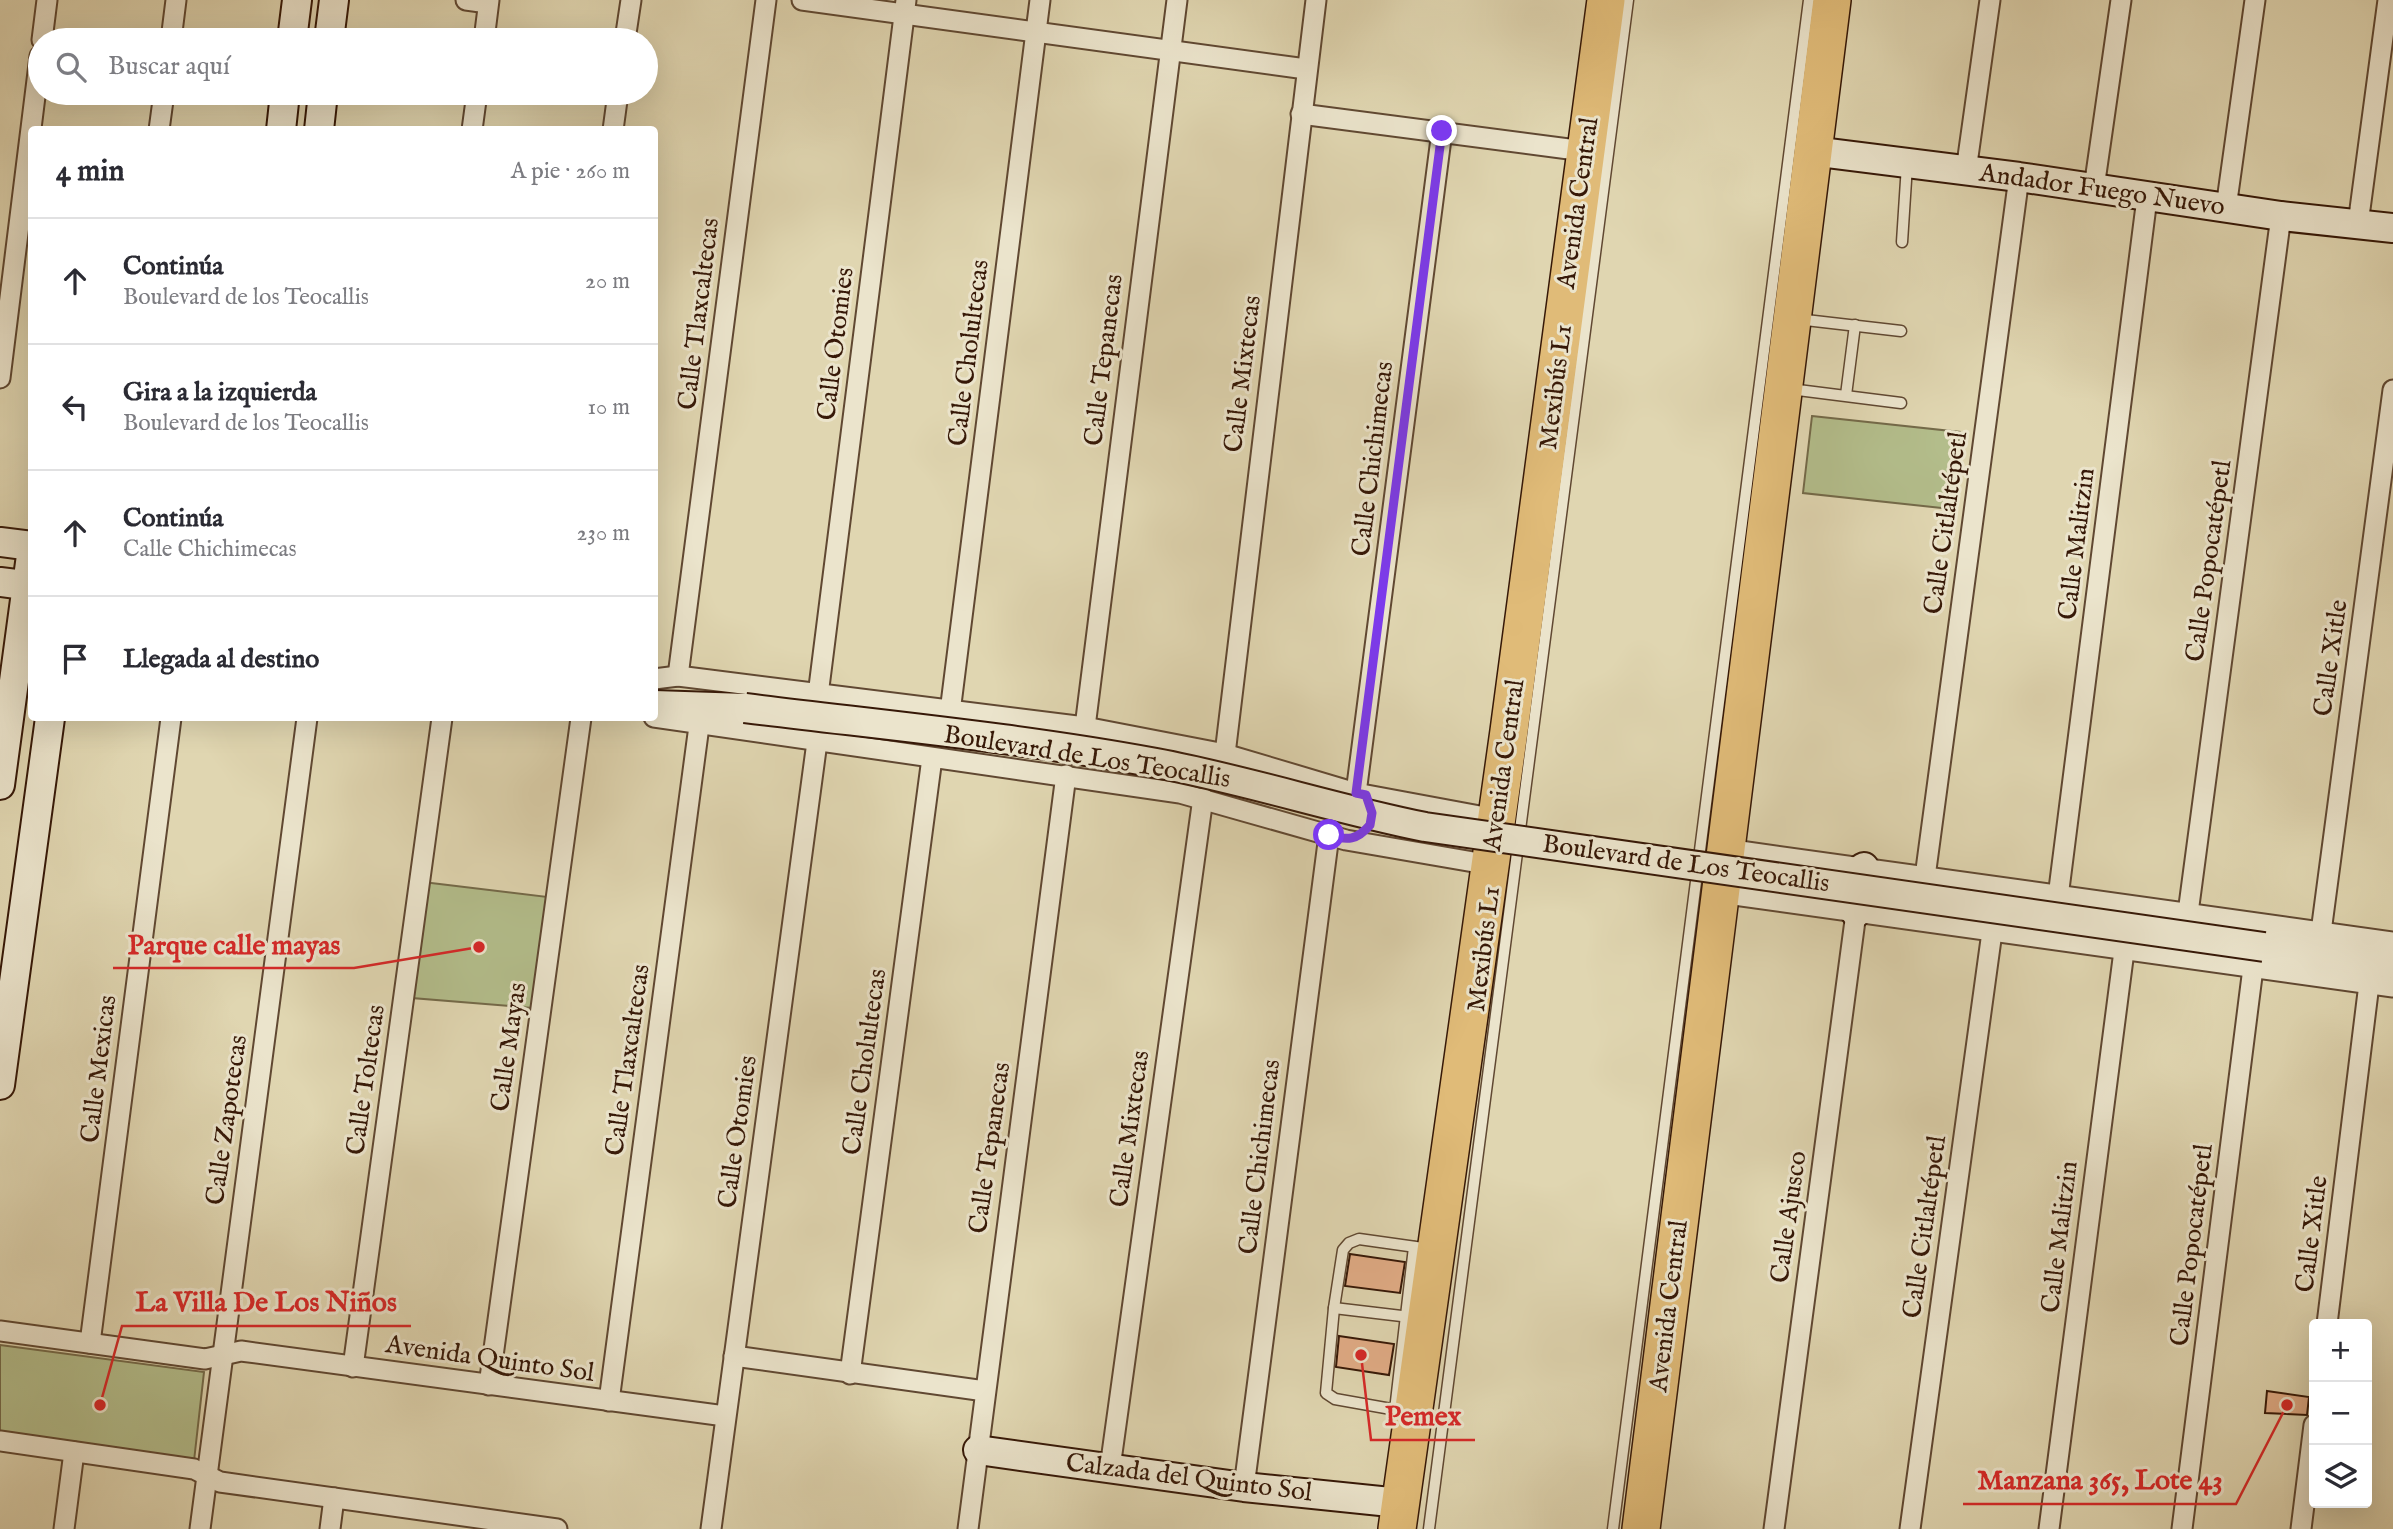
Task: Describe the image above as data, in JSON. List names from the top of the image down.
{
  "streets": {
    "highway": ["Avenida Central"],
    "street": [
      "Andador Fuego Nuevo",
      "Calle Tlaxcaltecas",
      "Calle Otomies",
      "Calle Cholultecas",
      "Calle Tepanecas",
      "Calle Mixtecas",
      "Calle Chichimecas",
      "Calle Citlaltépetl",
      "Calle Malitzin",
      "Calle Popocatépetl",
      "Calle Xitle",
      "Boulevard de Los Teocallis",
      "Calle Mayas",
      "Calle Mexicas",
      "Calle Toltecas",
      "Calle Zapotecas",
      "Calle Ajusco",
      "Avenida Quinto Sol",
      "Calzada del Quinto Sol"
    ],
    "lane": ["Mexibús L1"]
  },
  "crossings": [
    ["Andador Fuego Nuevo", "Avenida Central"],
    ["Andador Fuego Nuevo", "Calle Citlaltépetl"],
    ["Andador Fuego Nuevo", "Calle Malitzin"],
    ["Andador Fuego Nuevo", "Calle Popocatépetl"],
    ["Avenida Central", "Boulevard de Los Teocallis"],
    ["Avenida Central", "Calzada del Quinto Sol"],
    ["Calle Tlaxcaltecas", "Boulevard de Los Teocallis"],
    ["Calle Tlaxcaltecas", "Avenida Quinto Sol"],
    ["Calle Otomies", "Boulevard de Los Teocallis"],
    ["Calle Otomies", "Avenida Quinto Sol"],
    ["Calle Cholultecas", "Boulevard de Los Teocallis"],
    ["Calle Tepanecas", "Boulevard de Los Teocallis"],
    ["Calle Tepanecas", "Calzada del Quinto Sol"],
    ["Calle Mixtecas", "Boulevard de Los Teocallis"],
    ["Calle Mixtecas", "Calzada del Quinto Sol"],
    ["Calle Chichimecas", "Boulevard de Los Teocallis"],
    ["Calle Chichimecas", "Calzada del Quinto Sol"],
    ["Calle Citlaltépetl", "Boulevard de Los Teocallis"],
    ["Calle Malitzin", "Boulevard de Los Teocallis"],
    ["Calle Popocatépetl", "Boulevard de Los Teocallis"],
    ["Calle Xitle", "Boulevard de Los Teocallis"],
    ["Boulevard de Los Teocallis", "Calle Ajusco"],
    ["Calle Mayas", "Avenida Quinto Sol"],
    ["Calle Mexicas", "Avenida Quinto Sol"],
    ["Calle Toltecas", "Avenida Quinto Sol"],
    ["Calle Zapotecas", "Avenida Quinto Sol"]
  ],
  "places": [
    "Parque calle mayas",
    "Pemex",
    "La Villa De Los Niños",
    "Manzana 365, Lote 43"
  ],
  "page": {
    "search": "Buscar aquí",
    "heading": ["4 min", "A pie · 260 m"],
    "list": [
      ["Continúa", "Boulevard de los Teocallis", "20 m"],
      ["Gira a la izquierda", "Boulevard de los Teocallis", "10 m"],
      ["Continúa", "Calle Chichimecas", "230 m"],
      "Llegada al destino"
    ],
    "map_buttons": ["+", "−"]
  }
}
